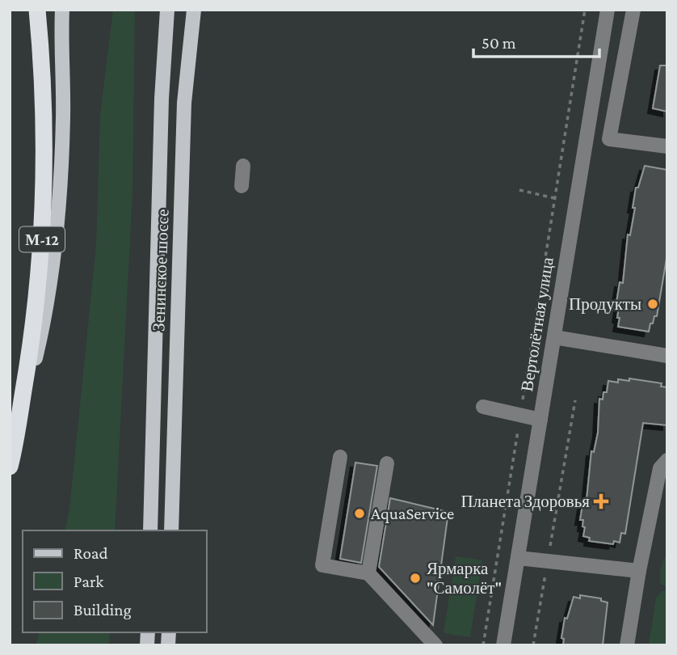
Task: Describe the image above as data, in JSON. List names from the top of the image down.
{
  "streets": {
    "highway": ["М-12"],
    "main road": ["Зенинское шоссе"],
    "street": ["Вертолётная улица"]
  },
  "places": {
    "other": ["Продукты", "AquaService", "Ярмарка \"Самолёт\""],
    "health": ["Планета Здоровья"]
  },
  "legend": ["Road", "Park", "Building"],
  "scale_bar": "50 m"
}
